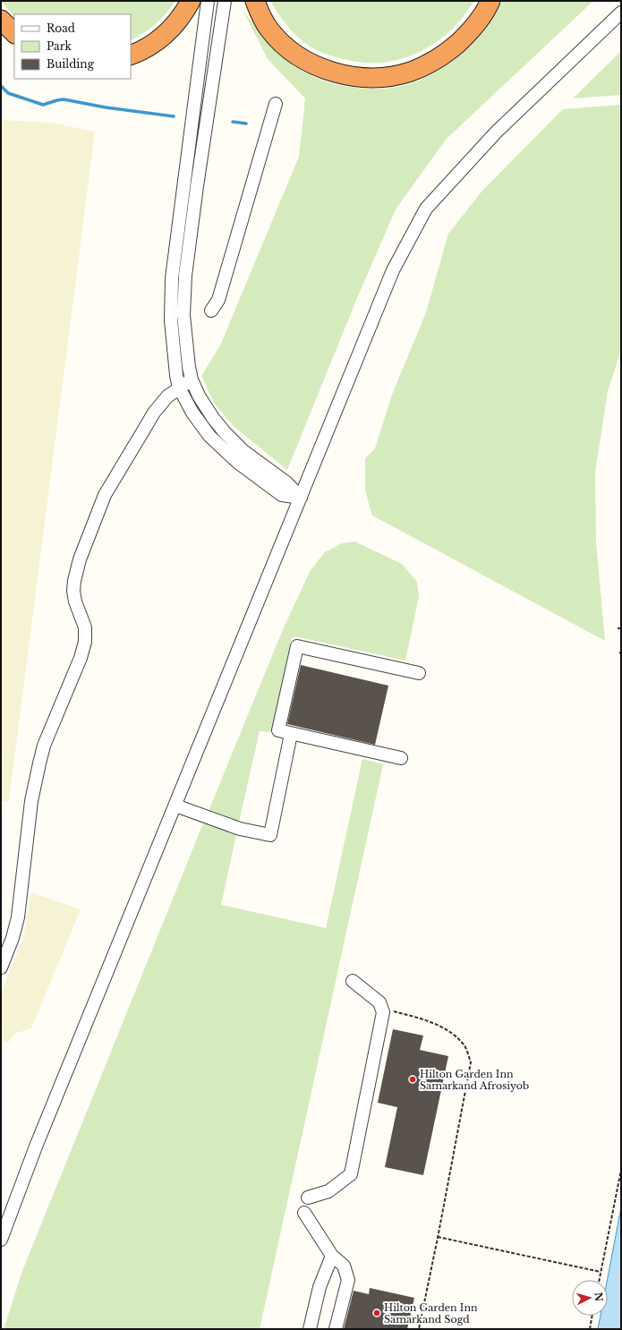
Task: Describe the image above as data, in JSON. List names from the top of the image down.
{
  "places": ["Hilton Garden Inn Samarkand Afrosiyob", "Hilton Garden Inn Samarkand Sogd"],
  "legend": ["Road", "Park", "Building"],
  "north": "right"
}
